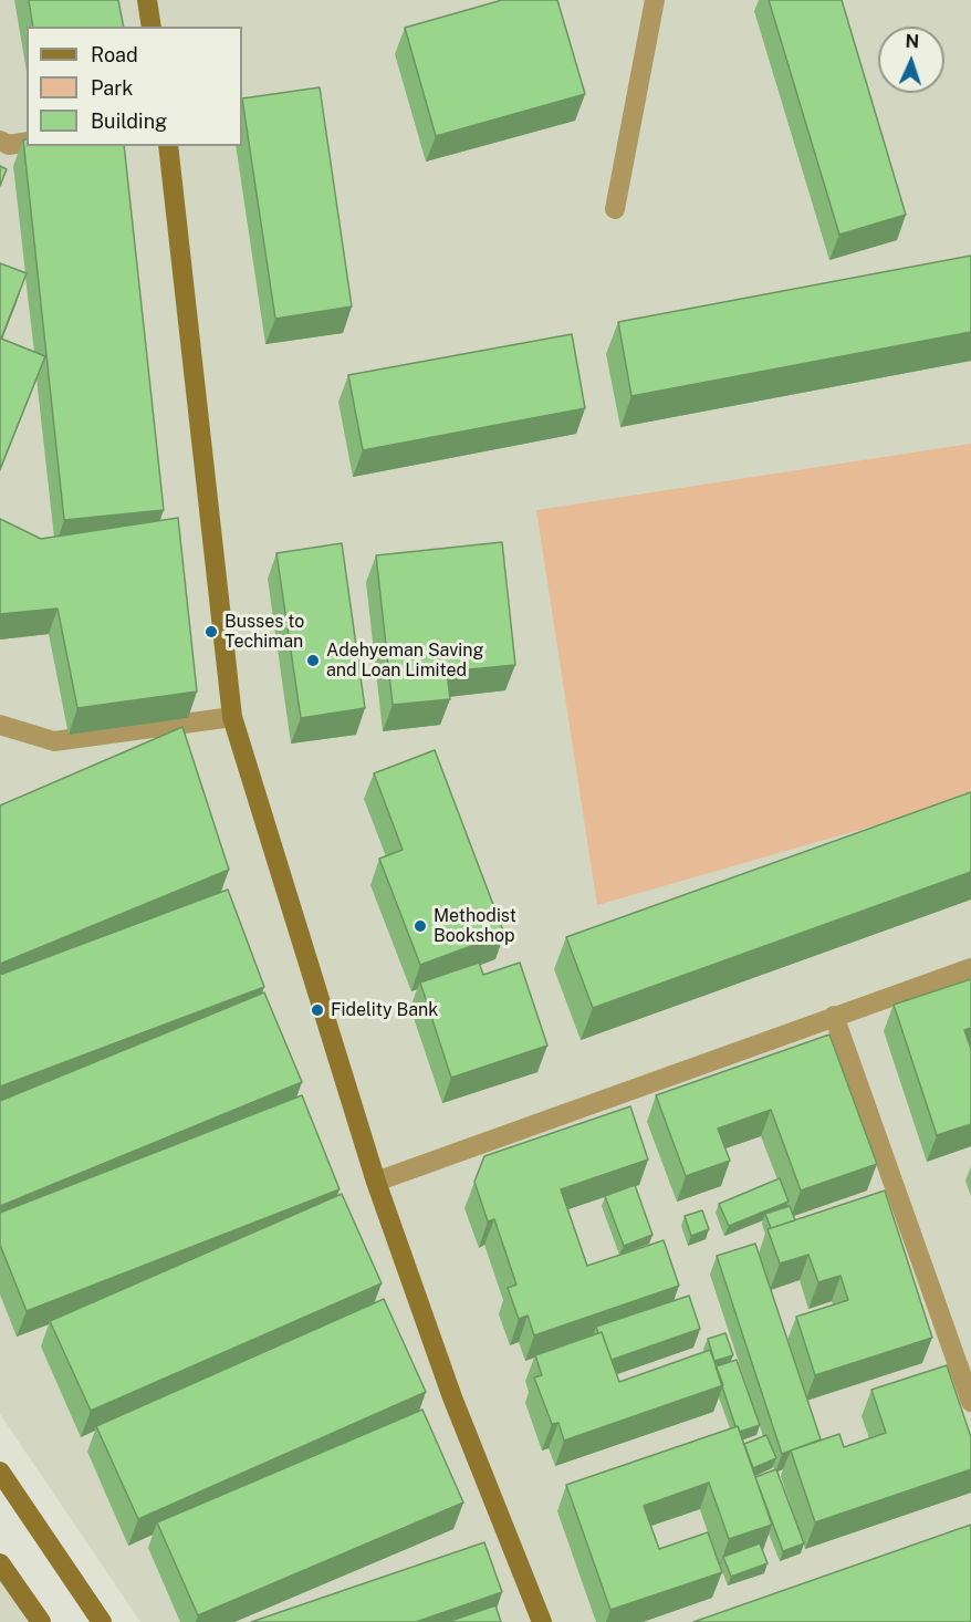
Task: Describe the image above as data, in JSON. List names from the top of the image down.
{
  "places": [
    "Busses to Techiman",
    "Adehyeman Saving and Loan Limited",
    "Methodist Bookshop",
    "Fidelity Bank"
  ],
  "legend": ["Road", "Park", "Building"],
  "north": "top"
}
